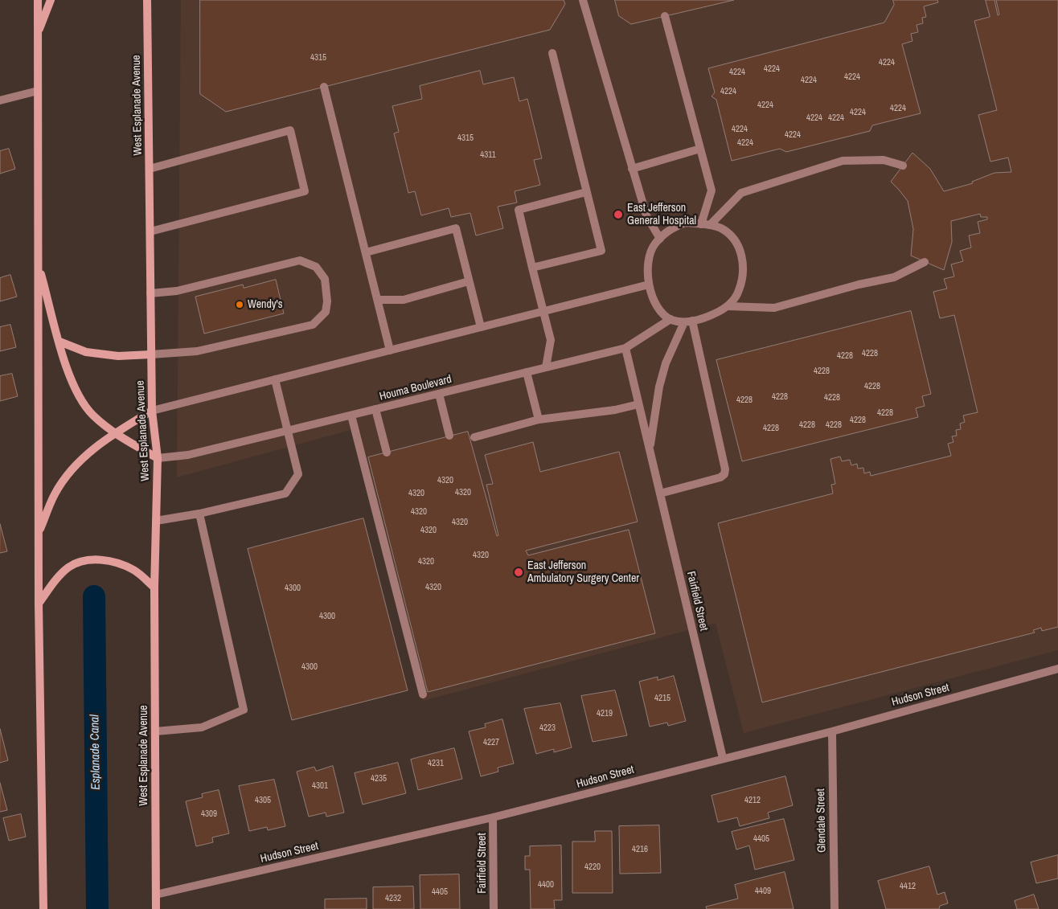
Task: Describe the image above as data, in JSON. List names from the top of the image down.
{
  "streets": {
    "main road": ["West Esplanade Avenue"],
    "street": [
      "Houma Boulevard",
      "Fairfield Street",
      "Hudson Street",
      "Glendale Street"
    ]
  },
  "crossings": [
    ["West Esplanade Avenue", "Houma Boulevard"],
    ["West Esplanade Avenue", "Hudson Street"],
    ["Houma Boulevard", "Fairfield Street"],
    ["Fairfield Street", "Hudson Street"],
    ["Hudson Street", "Glendale Street"]
  ],
  "water": ["Esplanade Canal"],
  "places": ["East Jefferson General Hospital", "Wendy's", "East Jefferson Ambulatory Surgery Center"],
  "house_numbers": [
    "4315",
    "4224",
    "4224",
    "4224",
    "4224",
    "4224",
    "4224",
    "4224",
    "4224",
    "4224",
    "4224",
    "4224",
    "4224",
    "4224",
    "4315",
    "4224",
    "4311",
    "4228",
    "4228",
    "4228",
    "4228",
    "4228",
    "4228",
    "4228",
    "4228",
    "4228",
    "4228",
    "4228",
    "4228",
    "4320",
    "4320",
    "4320",
    "4320",
    "4320",
    "4320",
    "4320",
    "4320",
    "4320",
    "4300",
    "4300",
    "4300",
    "4215",
    "4219",
    "4223",
    "4227",
    "4231",
    "4235",
    "4301",
    "4305",
    "4212",
    "4309",
    "4405",
    "4216",
    "4220",
    "4400",
    "4412",
    "4409",
    "4405",
    "4232"
  ]
}
